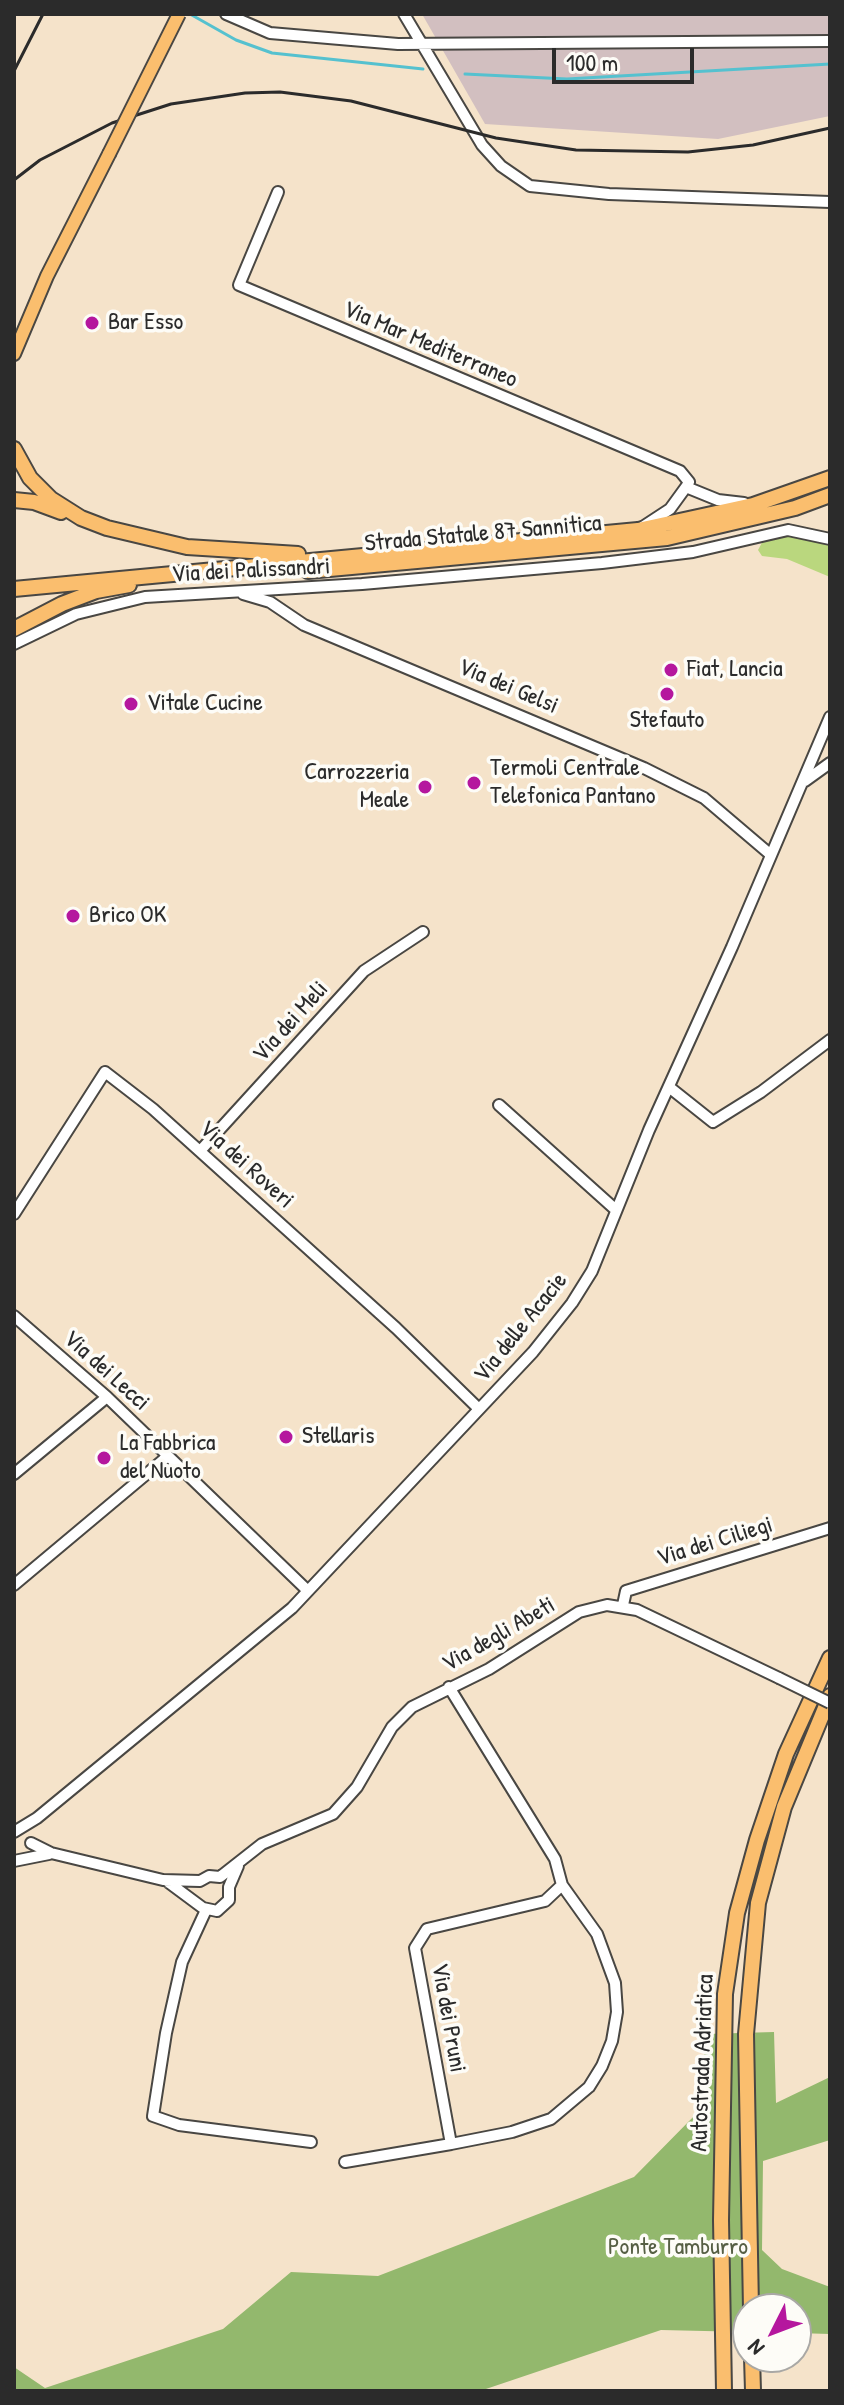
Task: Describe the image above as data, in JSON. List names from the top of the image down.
{
  "streets": {
    "highway": ["Strada Statale 87 Sannitica", "Autostrada Adriatica"],
    "street": [
      "Via Mar Mediterraneo",
      "Via dei Palissandri",
      "Via dei Gelsi",
      "Via dei Meli",
      "Via dei Roveri",
      "Via delle Acacie",
      "Via dei Lecci",
      "Via dei Ciliegi",
      "Via degli Abeti",
      "Via dei Pruni"
    ]
  },
  "crossings": [
    ["Via dei Palissandri", "Via dei Gelsi"],
    ["Via dei Gelsi", "Via delle Acacie"],
    ["Via dei Meli", "Via dei Roveri"],
    ["Via dei Roveri", "Via delle Acacie"],
    ["Via delle Acacie", "Via dei Lecci"],
    ["Via delle Acacie", "Via degli Abeti"],
    ["Via dei Ciliegi", "Via degli Abeti"]
  ],
  "parks": ["Ponte Tamburro"],
  "places": [
    "Bar Esso",
    "Fiat, Lancia",
    "Stefauto",
    "Vitale Cucine",
    "Termoli Centrale Telefonica Pantano",
    "Carrozzeria Meale",
    "Brico OK",
    "Stellaris",
    "La Fabbrica del Nuoto"
  ],
  "scale_bar": "100 m",
  "north": "bottom left"
}
